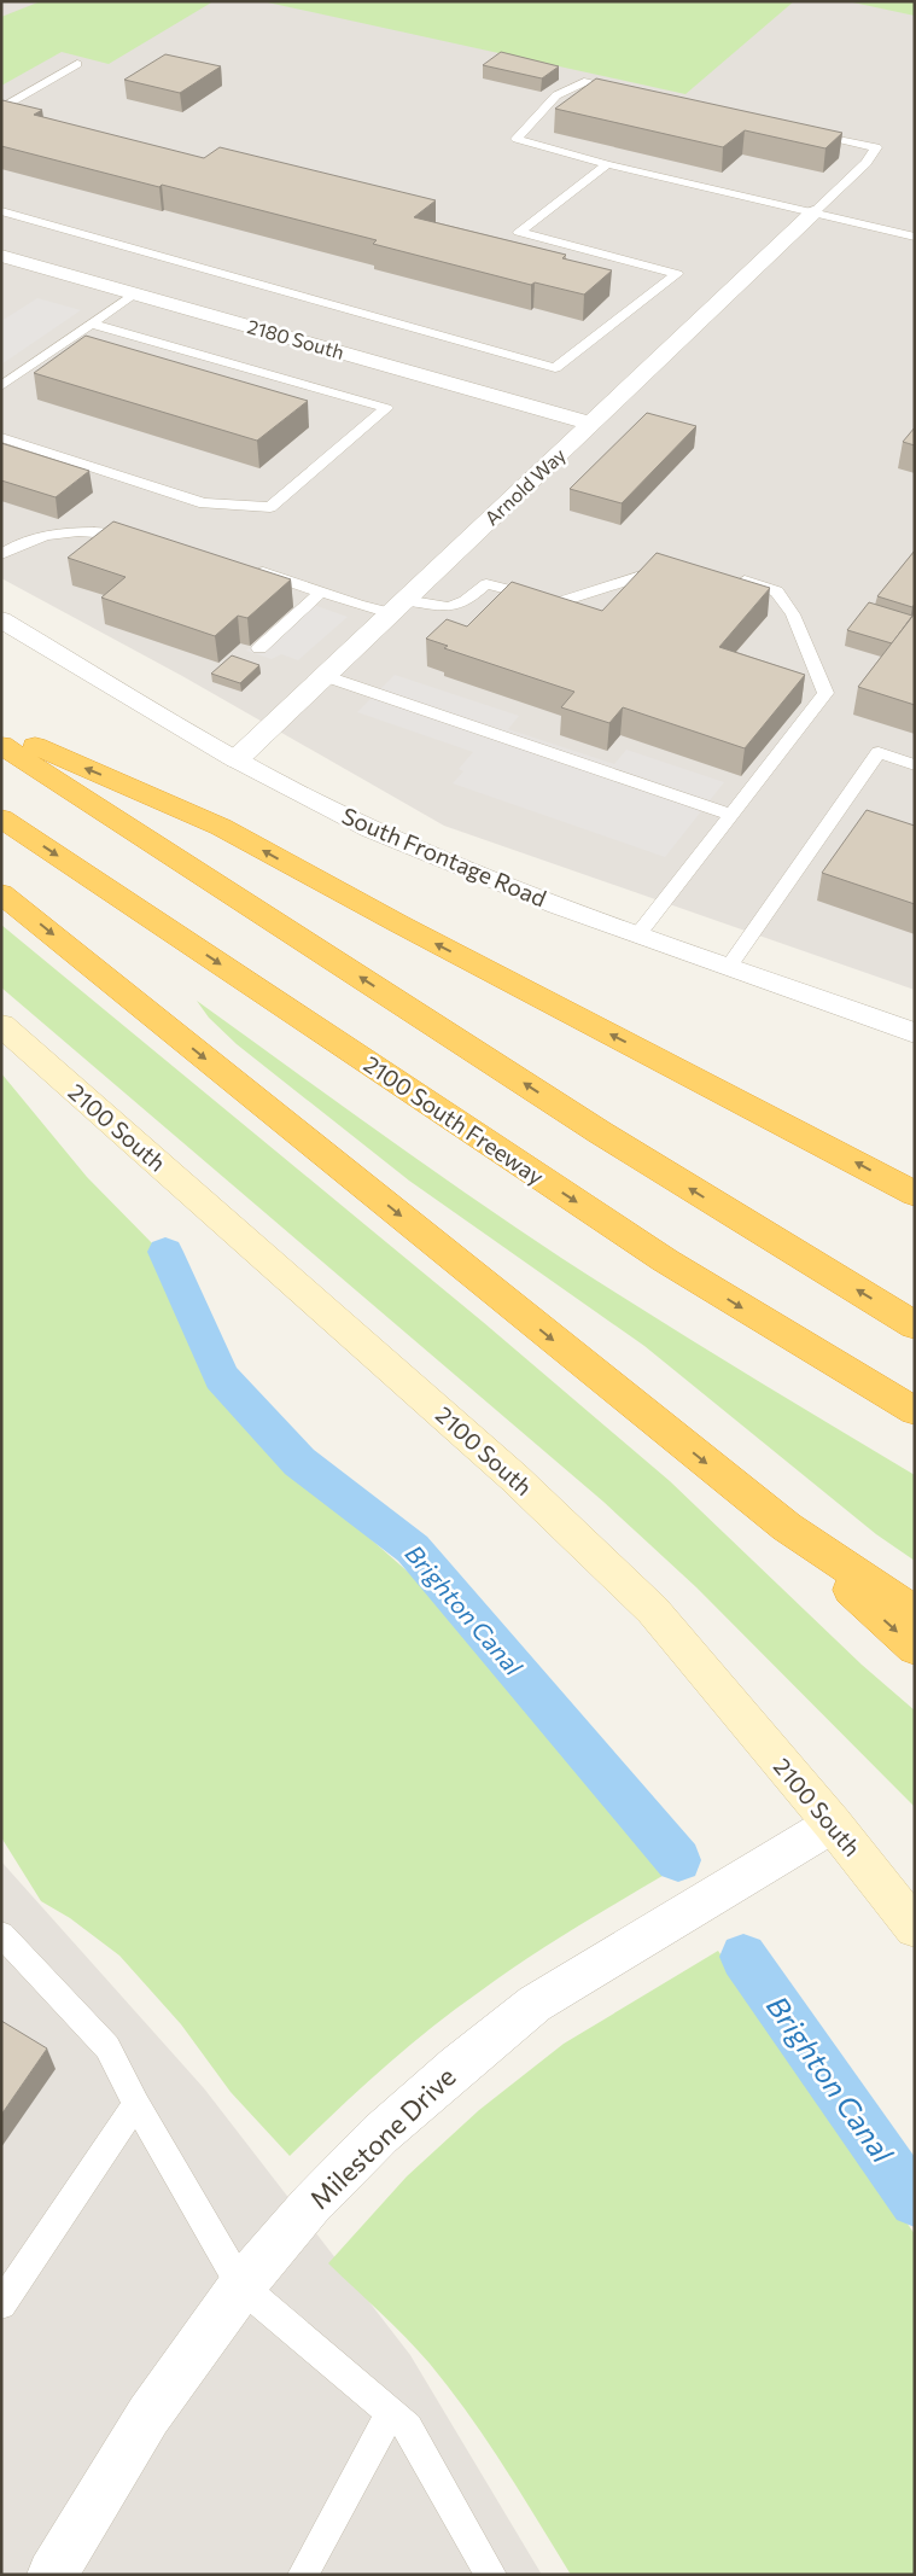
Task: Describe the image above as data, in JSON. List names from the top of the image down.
{
  "streets": {
    "highway": ["2100 South Freeway"],
    "main road": ["2100 South"],
    "street": [
      "2180 South",
      "Arnold Way",
      "South Frontage Road",
      "Milestone Drive"
    ]
  },
  "crossings": [
    ["2180 South", "Arnold Way"],
    ["Arnold Way", "South Frontage Road"],
    ["2100 South", "Milestone Drive"]
  ],
  "water": ["Brighton Canal"]
}
